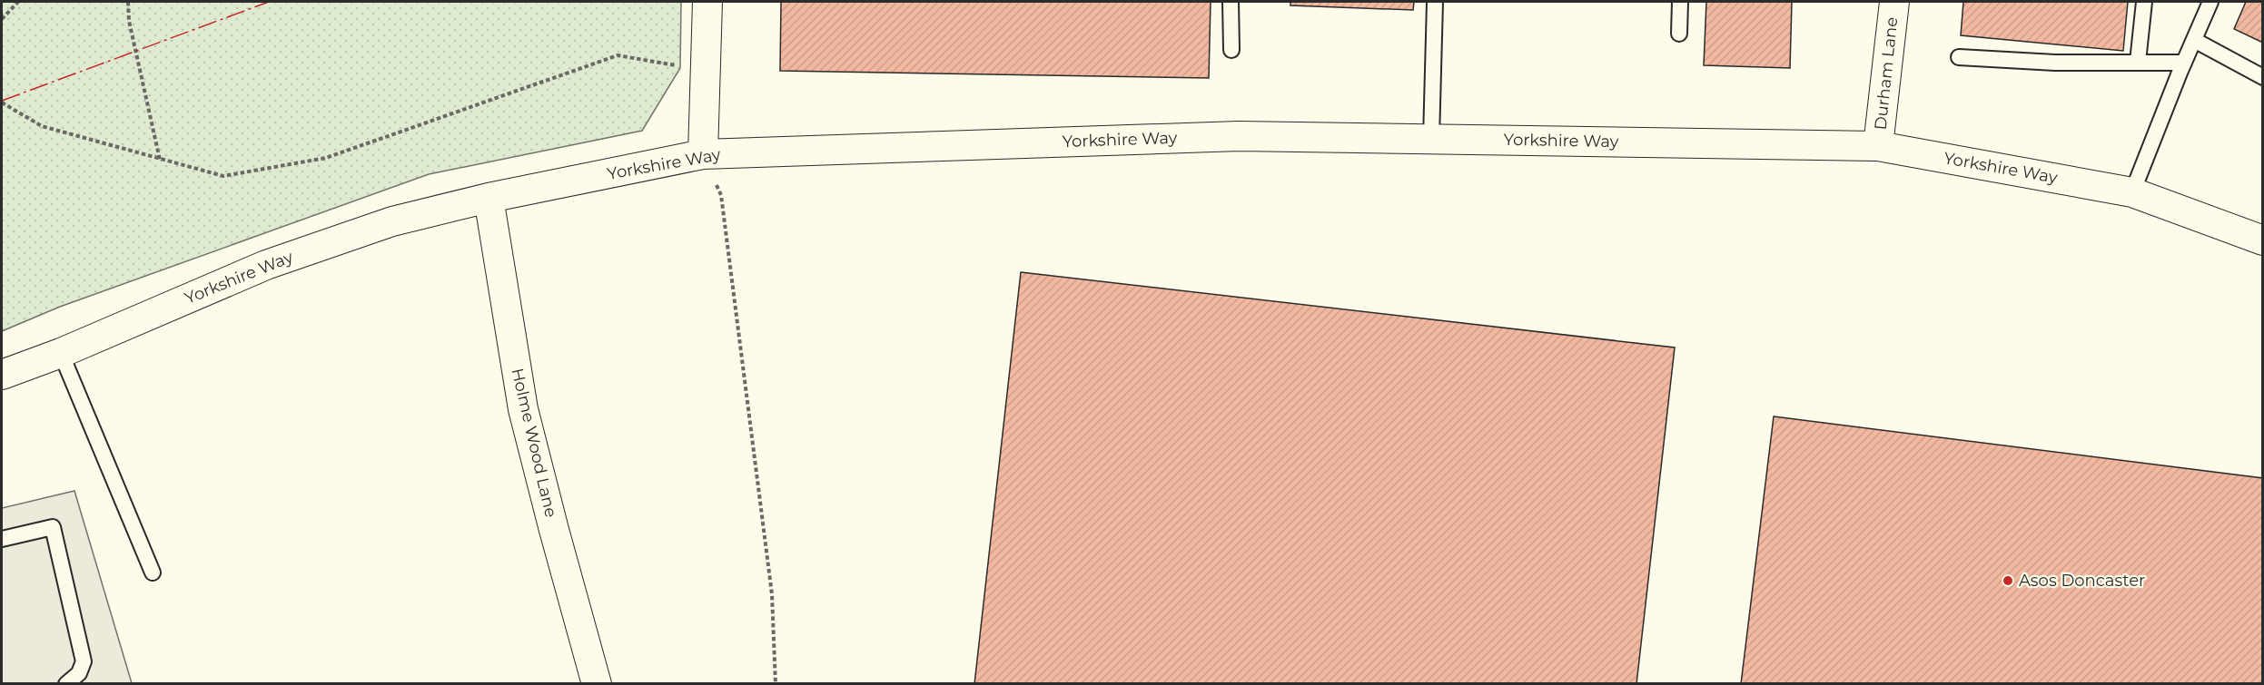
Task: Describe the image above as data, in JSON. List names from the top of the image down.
{
  "streets": {
    "street": ["Durham Lane", "Yorkshire Way", "Holme Wood Lane"]
  },
  "crossings": [
    ["Durham Lane", "Yorkshire Way"],
    ["Yorkshire Way", "Holme Wood Lane"]
  ],
  "places": ["Asos Doncaster"]
}
